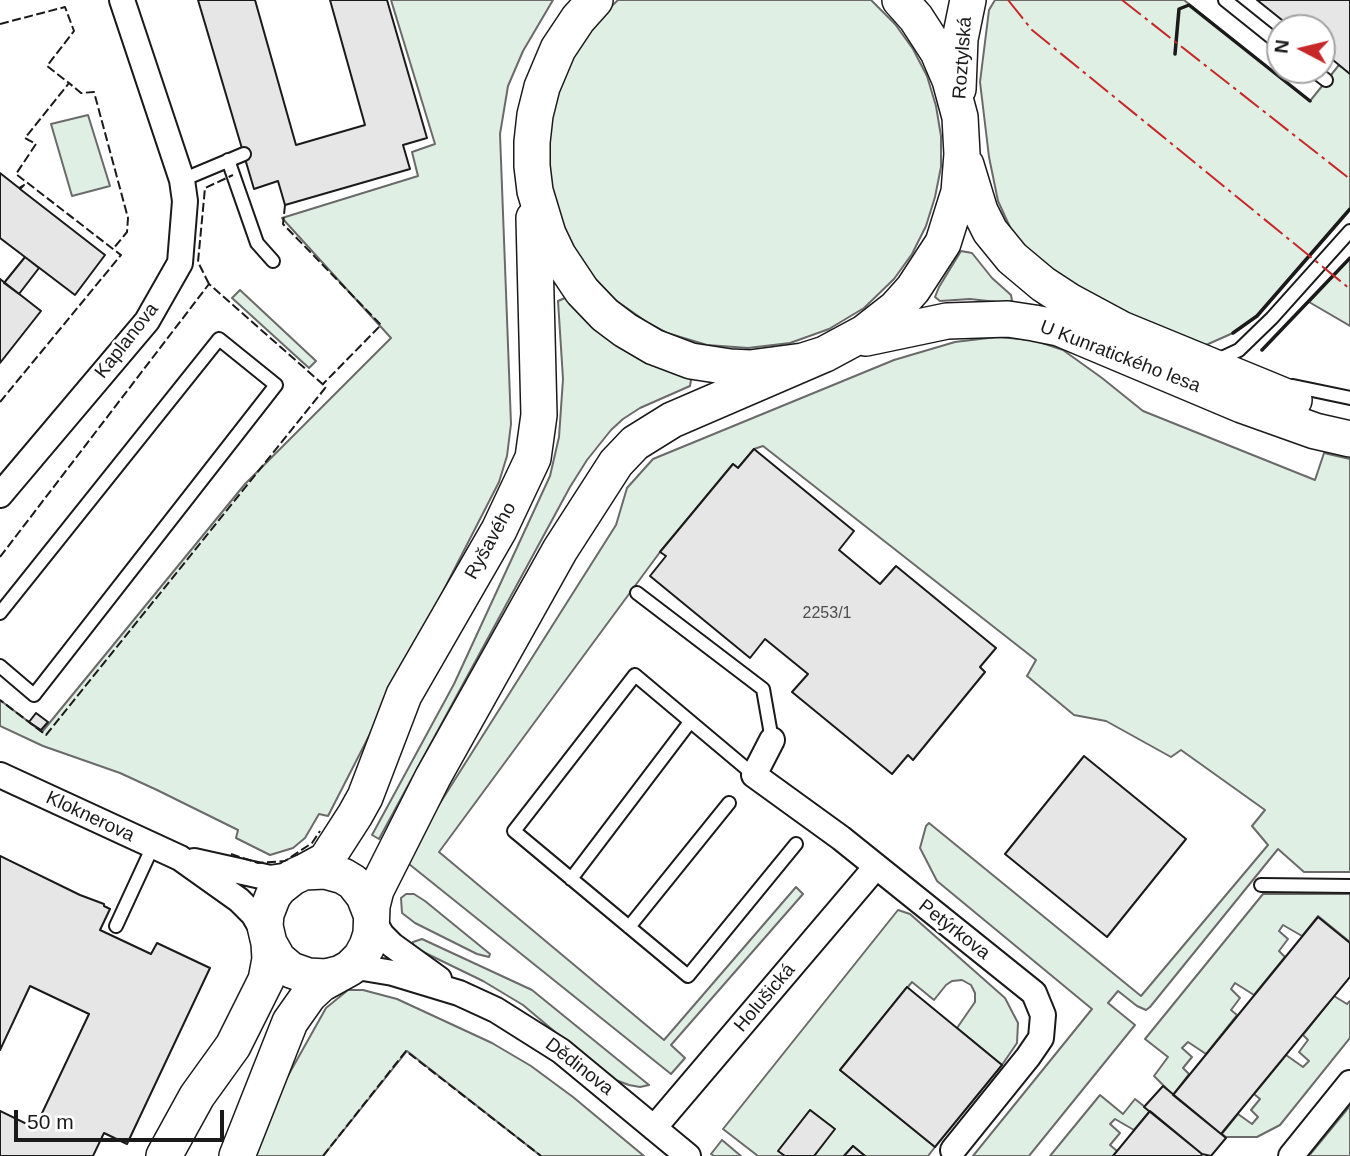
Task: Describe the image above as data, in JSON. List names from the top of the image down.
{
  "streets": {
    "main road": ["Roztylská", "U Kunratického lesa", "Ryšavého"],
    "street": [
      "Kaplanova",
      "Kloknerova",
      "Petýrkova",
      "Holušická",
      "Dědinova"
    ]
  },
  "crossings": [
    ["Roztylská", "U Kunratického lesa"],
    ["Ryšavého", "Kloknerova"],
    ["Ryšavého", "Dědinova"],
    ["Kloknerova", "Dědinova"],
    ["Petýrkova", "Holušická"],
    ["Holušická", "Dědinova"]
  ],
  "house_numbers": ["2253/1"],
  "scale_bar": "50 m",
  "north": "left"
}
